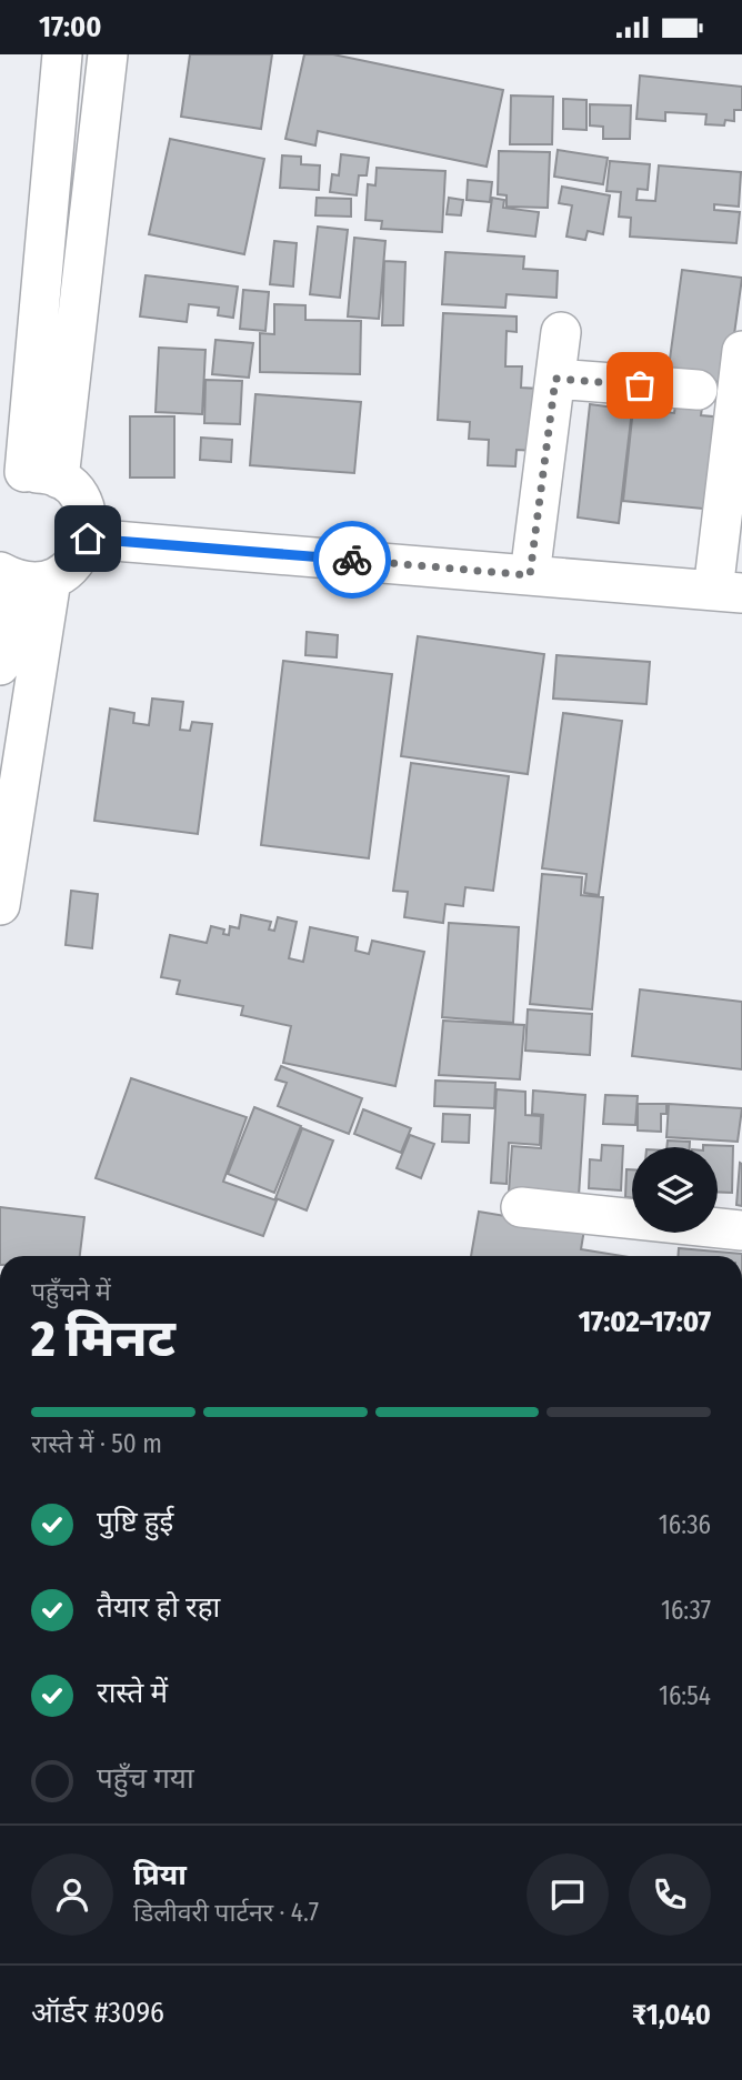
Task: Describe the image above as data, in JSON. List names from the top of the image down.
{
  "page": {
    "status": "17:00",
    "heading": ["2 मिनट", "पहुँचने में", "17:02–17:07"],
    "panel": [
      "प्रिया",
      "डिलीवरी पार्टनर · 4.7",
      "ऑर्डर #3096",
      "₹1,040"
    ],
    "bar": "रास्ते में · 50 m",
    "list": [
      ["पुष्टि हुई", "16:36"],
      ["तैयार हो रहा", "16:37"],
      ["रास्ते में", "16:54"],
      "पहुँच गया"
    ]
  }
}
